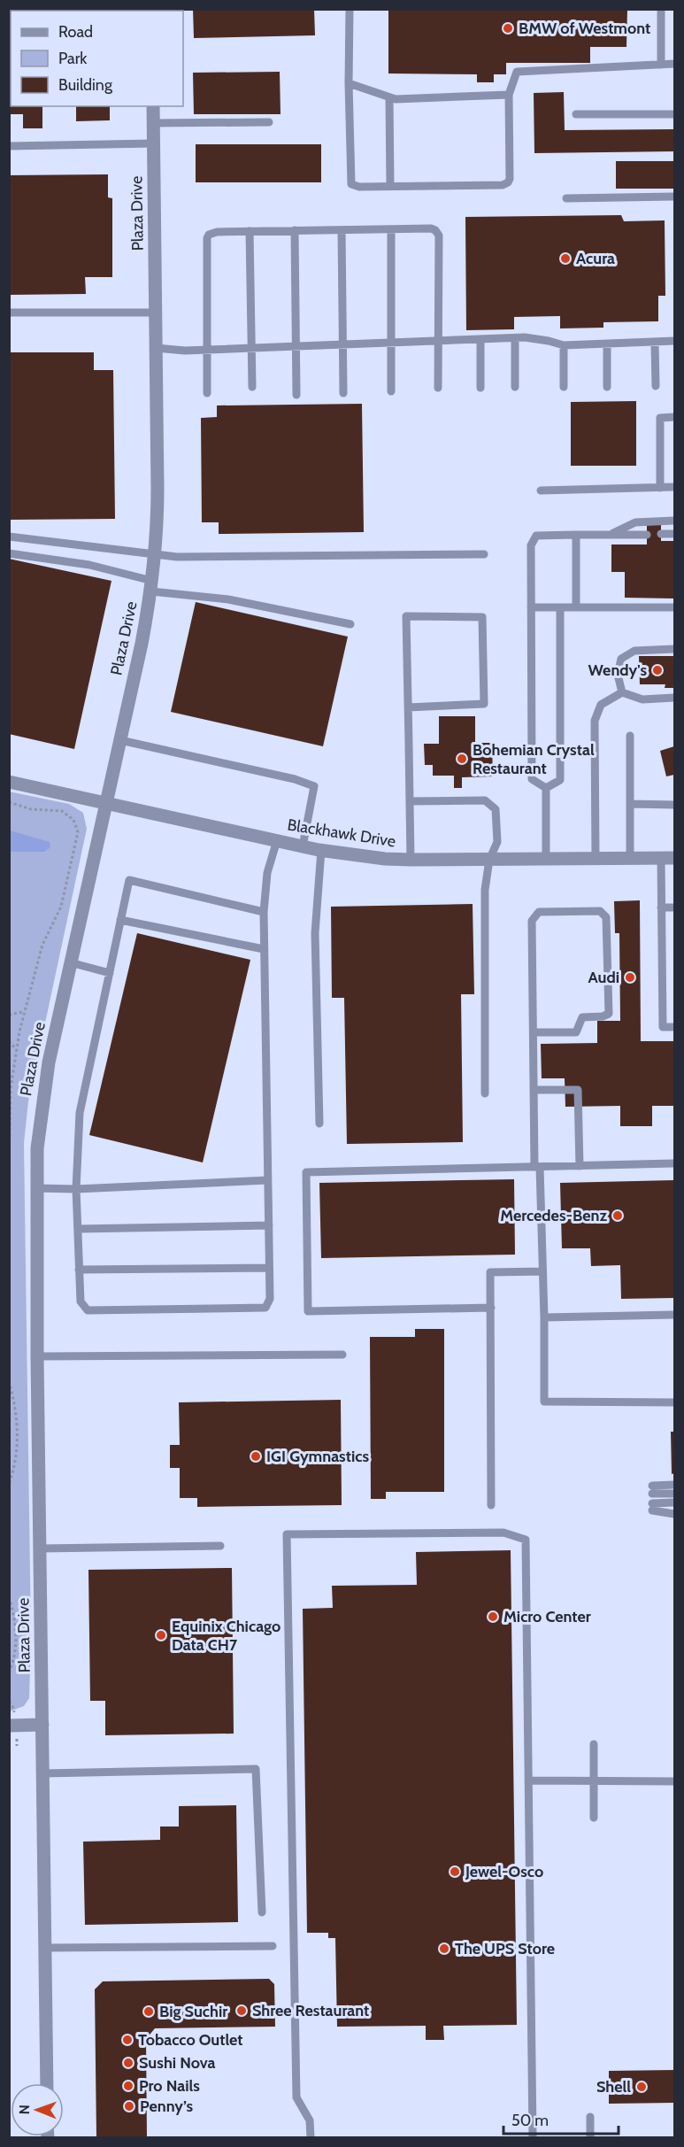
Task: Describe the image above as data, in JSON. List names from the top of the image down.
{
  "streets": {
    "street": ["Plaza Drive", "Blackhawk Drive"]
  },
  "crossings": [
    ["Plaza Drive", "Blackhawk Drive"]
  ],
  "places": [
    "BMW of Westmont",
    "Acura",
    "Wendy's",
    "Bohemian Crystal Restaurant",
    "Audi",
    "Mercedes-Benz",
    "IGI Gymnastics",
    "Micro Center",
    "Equinix Chicago Data CH7",
    "Jewel-Osco",
    "The UPS Store",
    "Shree Restaurant",
    "Big Suchir",
    "Tobacco Outlet",
    "Sushi Nova",
    "Pro Nails",
    "Shell",
    "Penny’s"
  ],
  "legend": ["Road", "Park", "Building"],
  "scale_bar": "50 m",
  "north": "left"
}
